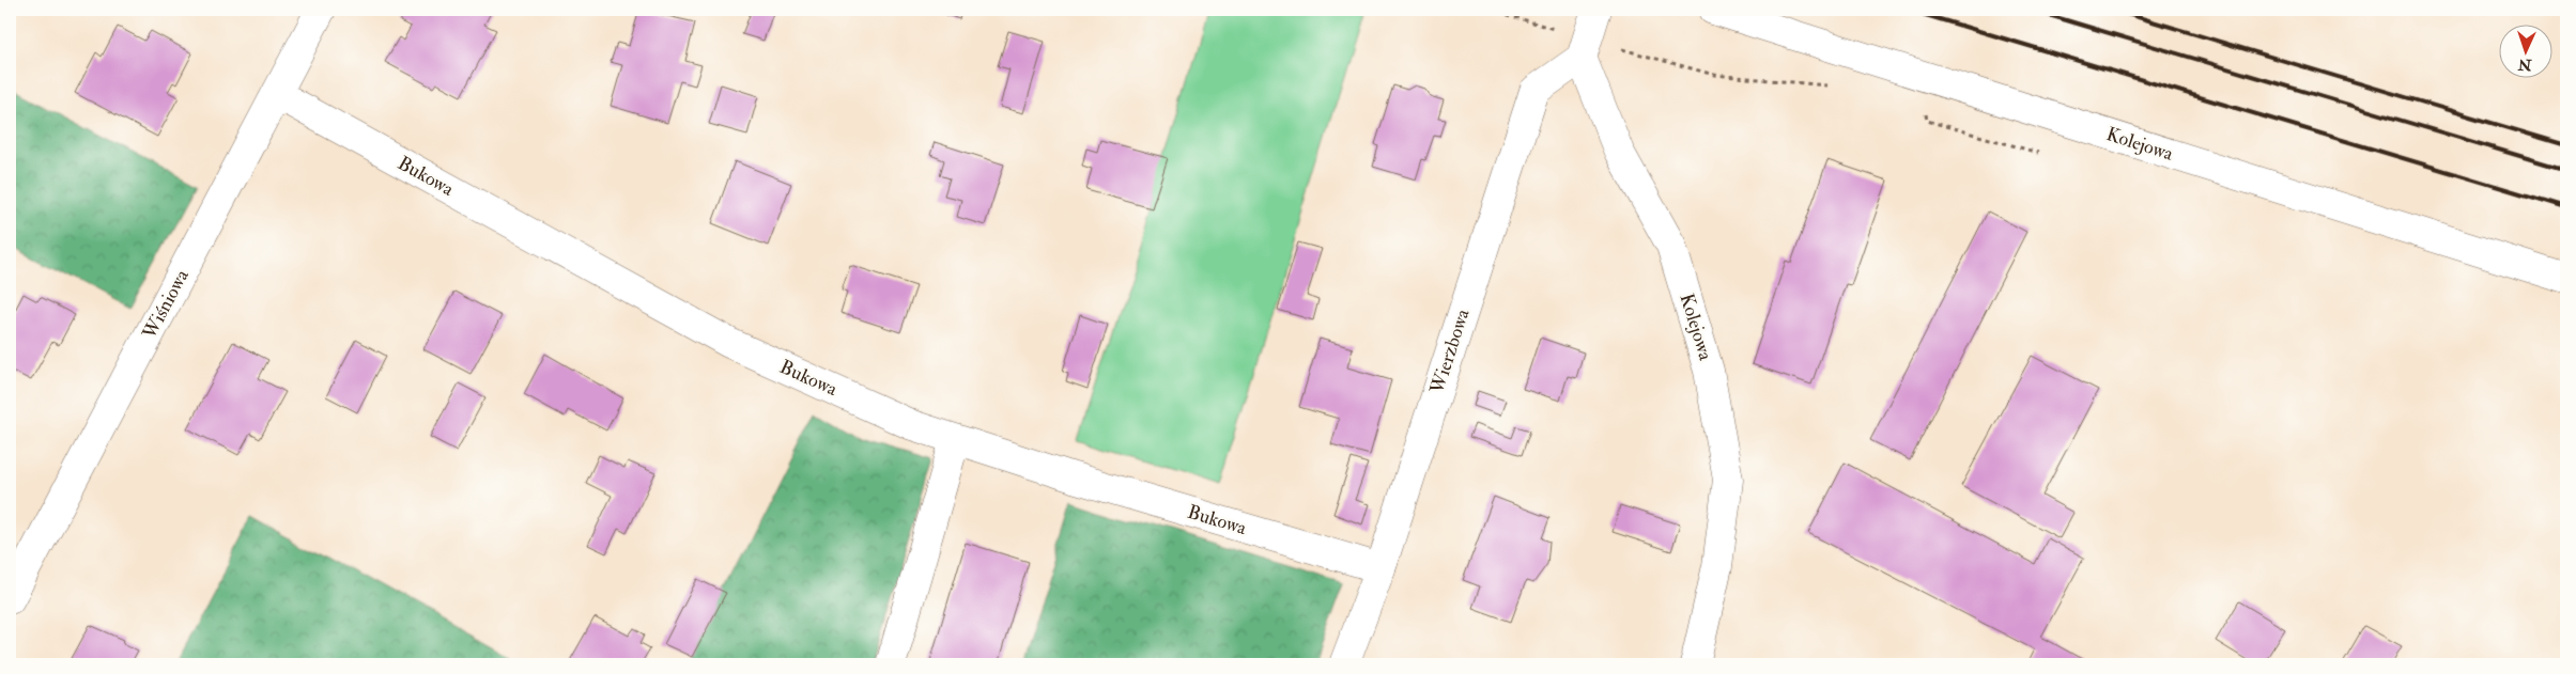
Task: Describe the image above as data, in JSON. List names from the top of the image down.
{
  "streets": {
    "street": [
      "Kolejowa",
      "Bukowa",
      "Wiśniowa",
      "Wierzbowa"
    ]
  },
  "crossings": [
    ["Kolejowa", "Wierzbowa"],
    ["Bukowa", "Wiśniowa"],
    ["Bukowa", "Wierzbowa"]
  ],
  "north": "bottom"
}
